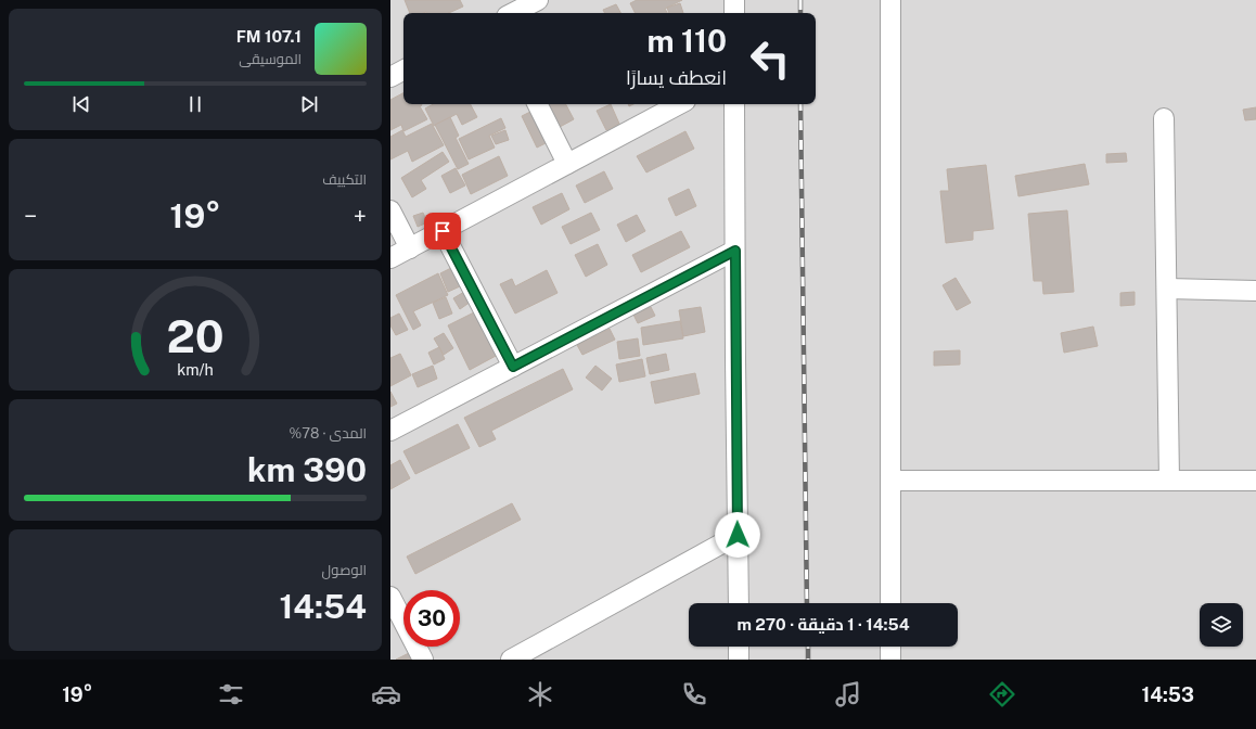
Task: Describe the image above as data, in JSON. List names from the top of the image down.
{
  "page": {
    "turn": ["110 m", "انعطف يسارًا"],
    "song": ["107.1 FM", "الموسيقى"],
    "tile": [
      "التكييف",
      ["المدى · 78%", "390 km"],
      ["الوصول", "14:54"]
    ],
    "heat": ["−", "19°", "+"],
    "limit": "30",
    "trip": "14:54 · 1 دقيقة · 270 m",
    "tabs": ["14:53", "19°"],
    "gauge": ["20", "km/h"]
  }
}
